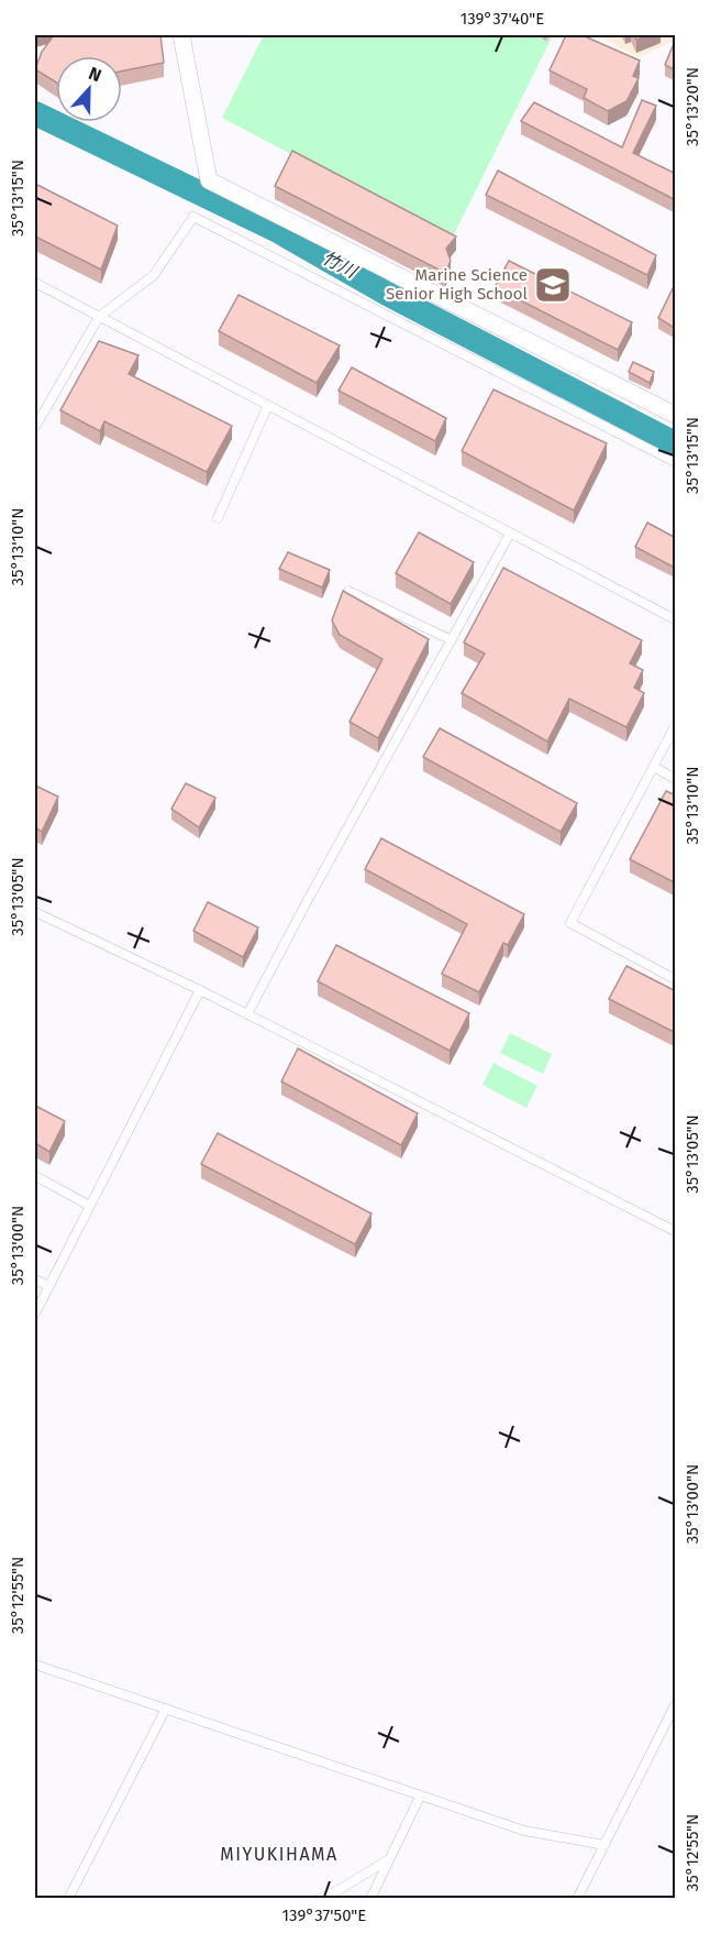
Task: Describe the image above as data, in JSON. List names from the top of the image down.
{
  "districts": ["MIYUKIHAMA"],
  "water": ["竹川"],
  "places": {
    "school or university": ["Marine Science Senior High School"]
  },
  "north": "top",
  "coordinates": [
    "139°37'40\"E",
    "35°13'20\"N",
    "35°13'15\"N",
    "35°13'10\"N",
    "35°13'05\"N",
    "35°13'00\"N",
    "35°12'55\"N",
    "139°37'50\"E"
  ]
}
